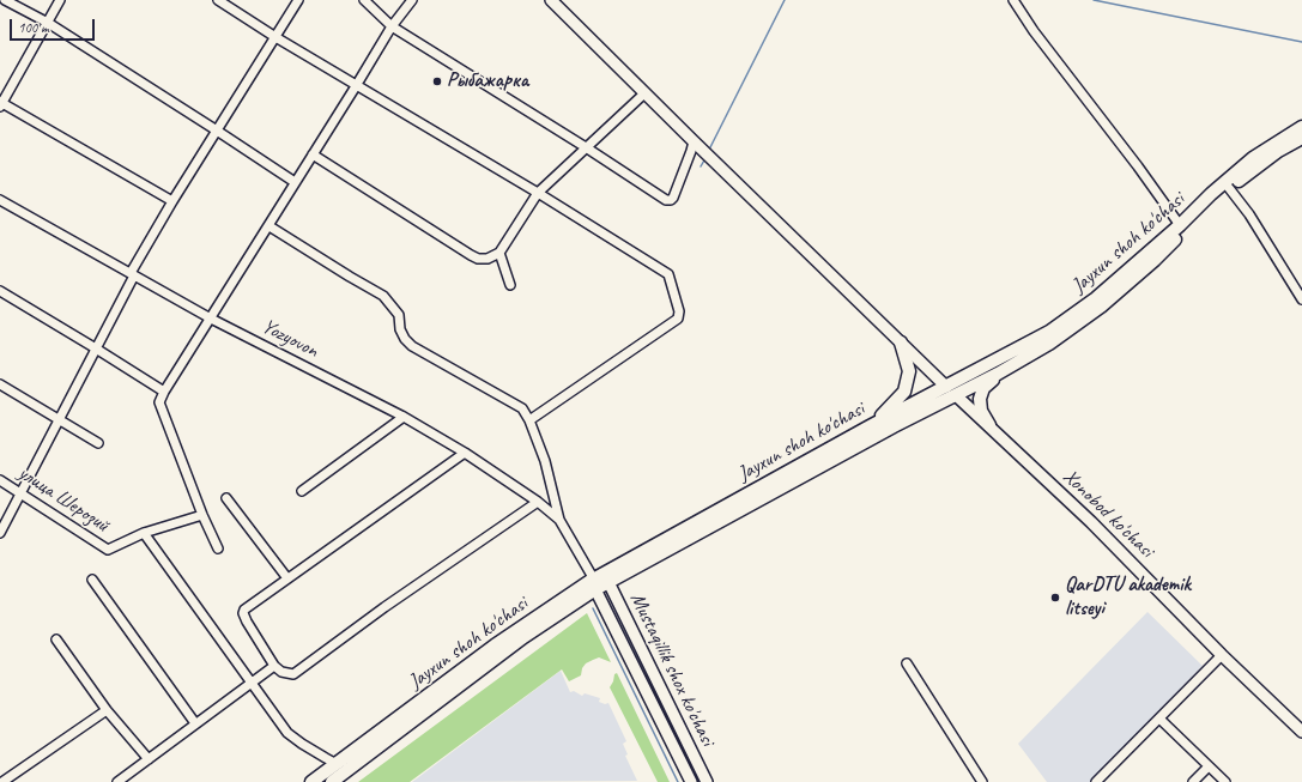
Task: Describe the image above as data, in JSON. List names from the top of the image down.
{
  "streets": {
    "highway": ["Jayxun shoh ko'chasi"],
    "main road": ["Xonobod ko'chasi", "Mustaqillik shox ko'chasi"],
    "street": ["Yozyovon", "улица Шерозий"]
  },
  "crossings": [
    ["Jayxun shoh ko'chasi", "Xonobod ko'chasi"],
    ["Jayxun shoh ko'chasi", "Mustaqillik shox ko'chasi"]
  ],
  "places": ["Рыбажарка", "QarDTU akademik litseyi"],
  "scale_bar": "100 m"
}
